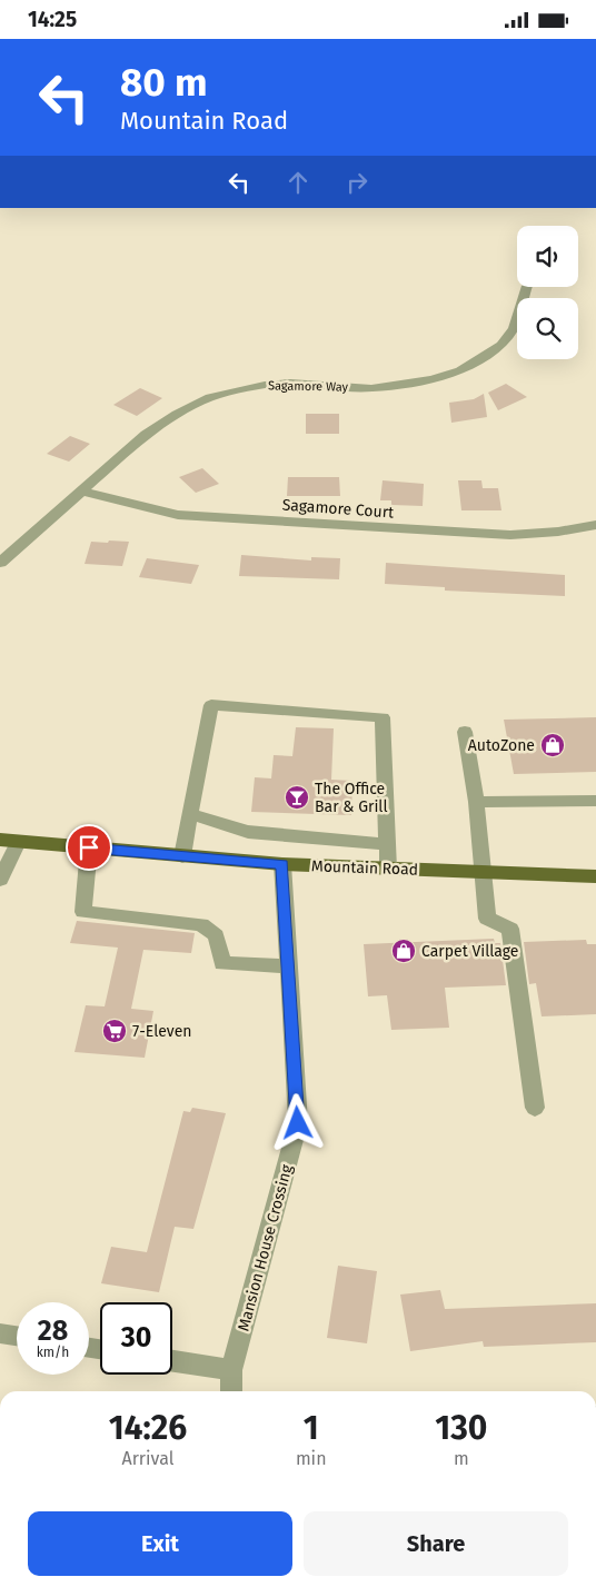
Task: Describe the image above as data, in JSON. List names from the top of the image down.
{
  "streets": {
    "main road": ["Mountain Road"],
    "street": ["Sagamore Way", "Sagamore Court", "Mansion House Crossing"]
  },
  "crossings": [
    ["Sagamore Way", "Sagamore Court"],
    ["Mountain Road", "Mansion House Crossing"]
  ],
  "places": {
    "shop": ["AutoZone", "Carpet Village"],
    "bar": ["The Office Bar & Grill"],
    "supermarket": ["7-Eleven"]
  },
  "page": {
    "status": "14:25",
    "turn": ["80 m", "Mountain Road"],
    "speed": "28 km/h",
    "limit": "30",
    "eta": [
      "14:26",
      "Arrival",
      "1",
      "min",
      "130",
      "m"
    ],
    "buttons": ["Exit", "Share"]
  }
}
